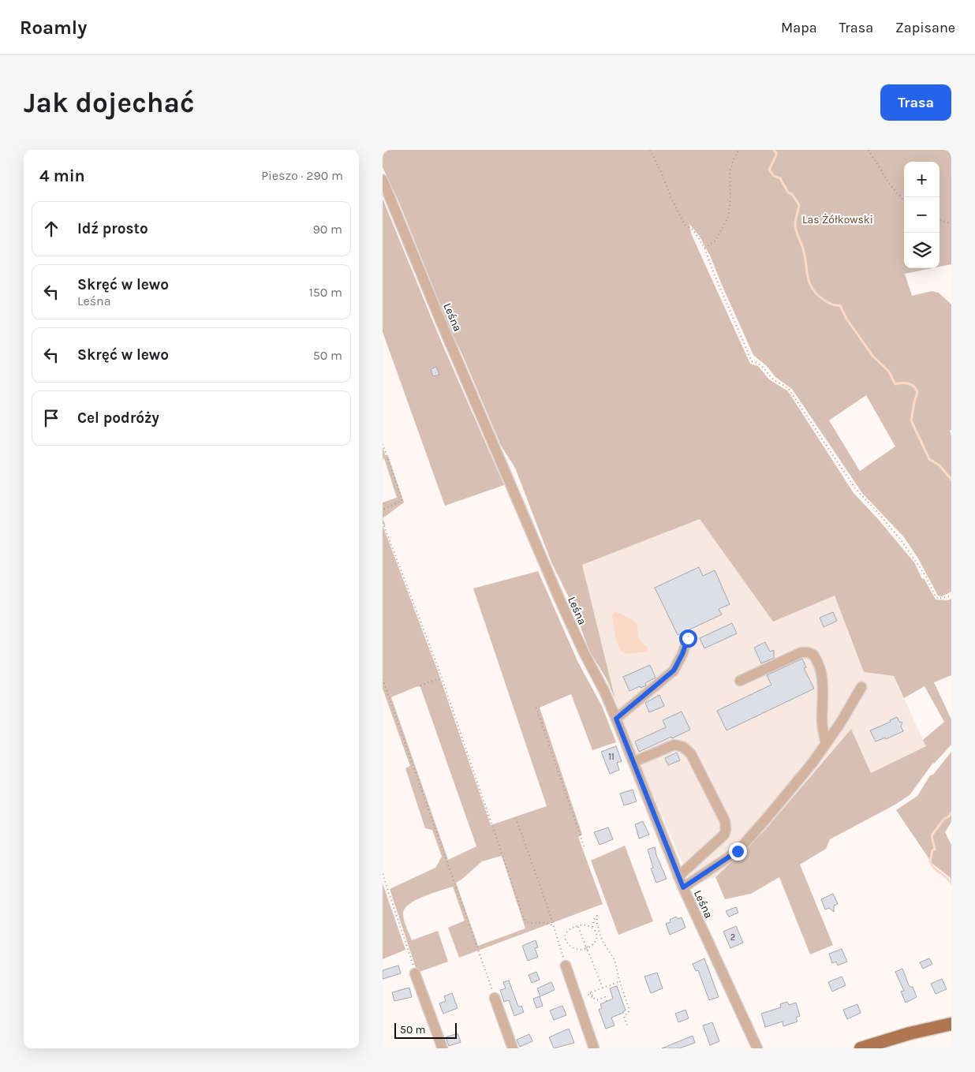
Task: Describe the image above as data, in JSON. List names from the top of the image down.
{
  "streets": {
    "street": ["Leśna"]
  },
  "parks": ["Las Żółkowski"],
  "house_numbers": ["11", "2"],
  "scale_bar": "50 m",
  "page": {
    "header": "Roamly",
    "nav": ["Mapa", "Trasa", "Zapisane"],
    "buttons": "Trasa",
    "title": "Jak dojechać",
    "heading": ["4 min", "Pieszo · 290 m"],
    "map_buttons": ["+", "−"],
    "list": [
      ["Idź prosto", "90 m"],
      ["Skręć w lewo", "Leśna", "150 m"],
      ["Skręć w lewo", "50 m"],
      "Cel podróży"
    ],
    "scale": "50 m"
  }
}
